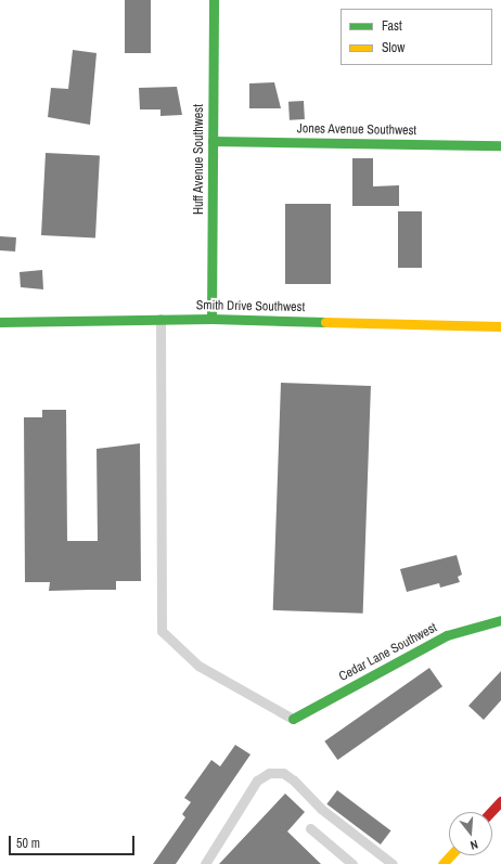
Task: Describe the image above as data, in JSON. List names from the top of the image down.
{
  "streets": {
    "street": [
      "Jones Avenue Southwest",
      "Huff Avenue Southwest",
      "Smith Drive Southwest",
      "Cedar Lane Southwest"
    ]
  },
  "crossings": [
    ["Jones Avenue Southwest", "Huff Avenue Southwest"],
    ["Huff Avenue Southwest", "Smith Drive Southwest"]
  ],
  "legend": ["Fast", "Slow"],
  "scale_bar": "50 m",
  "north": "bottom"
}
